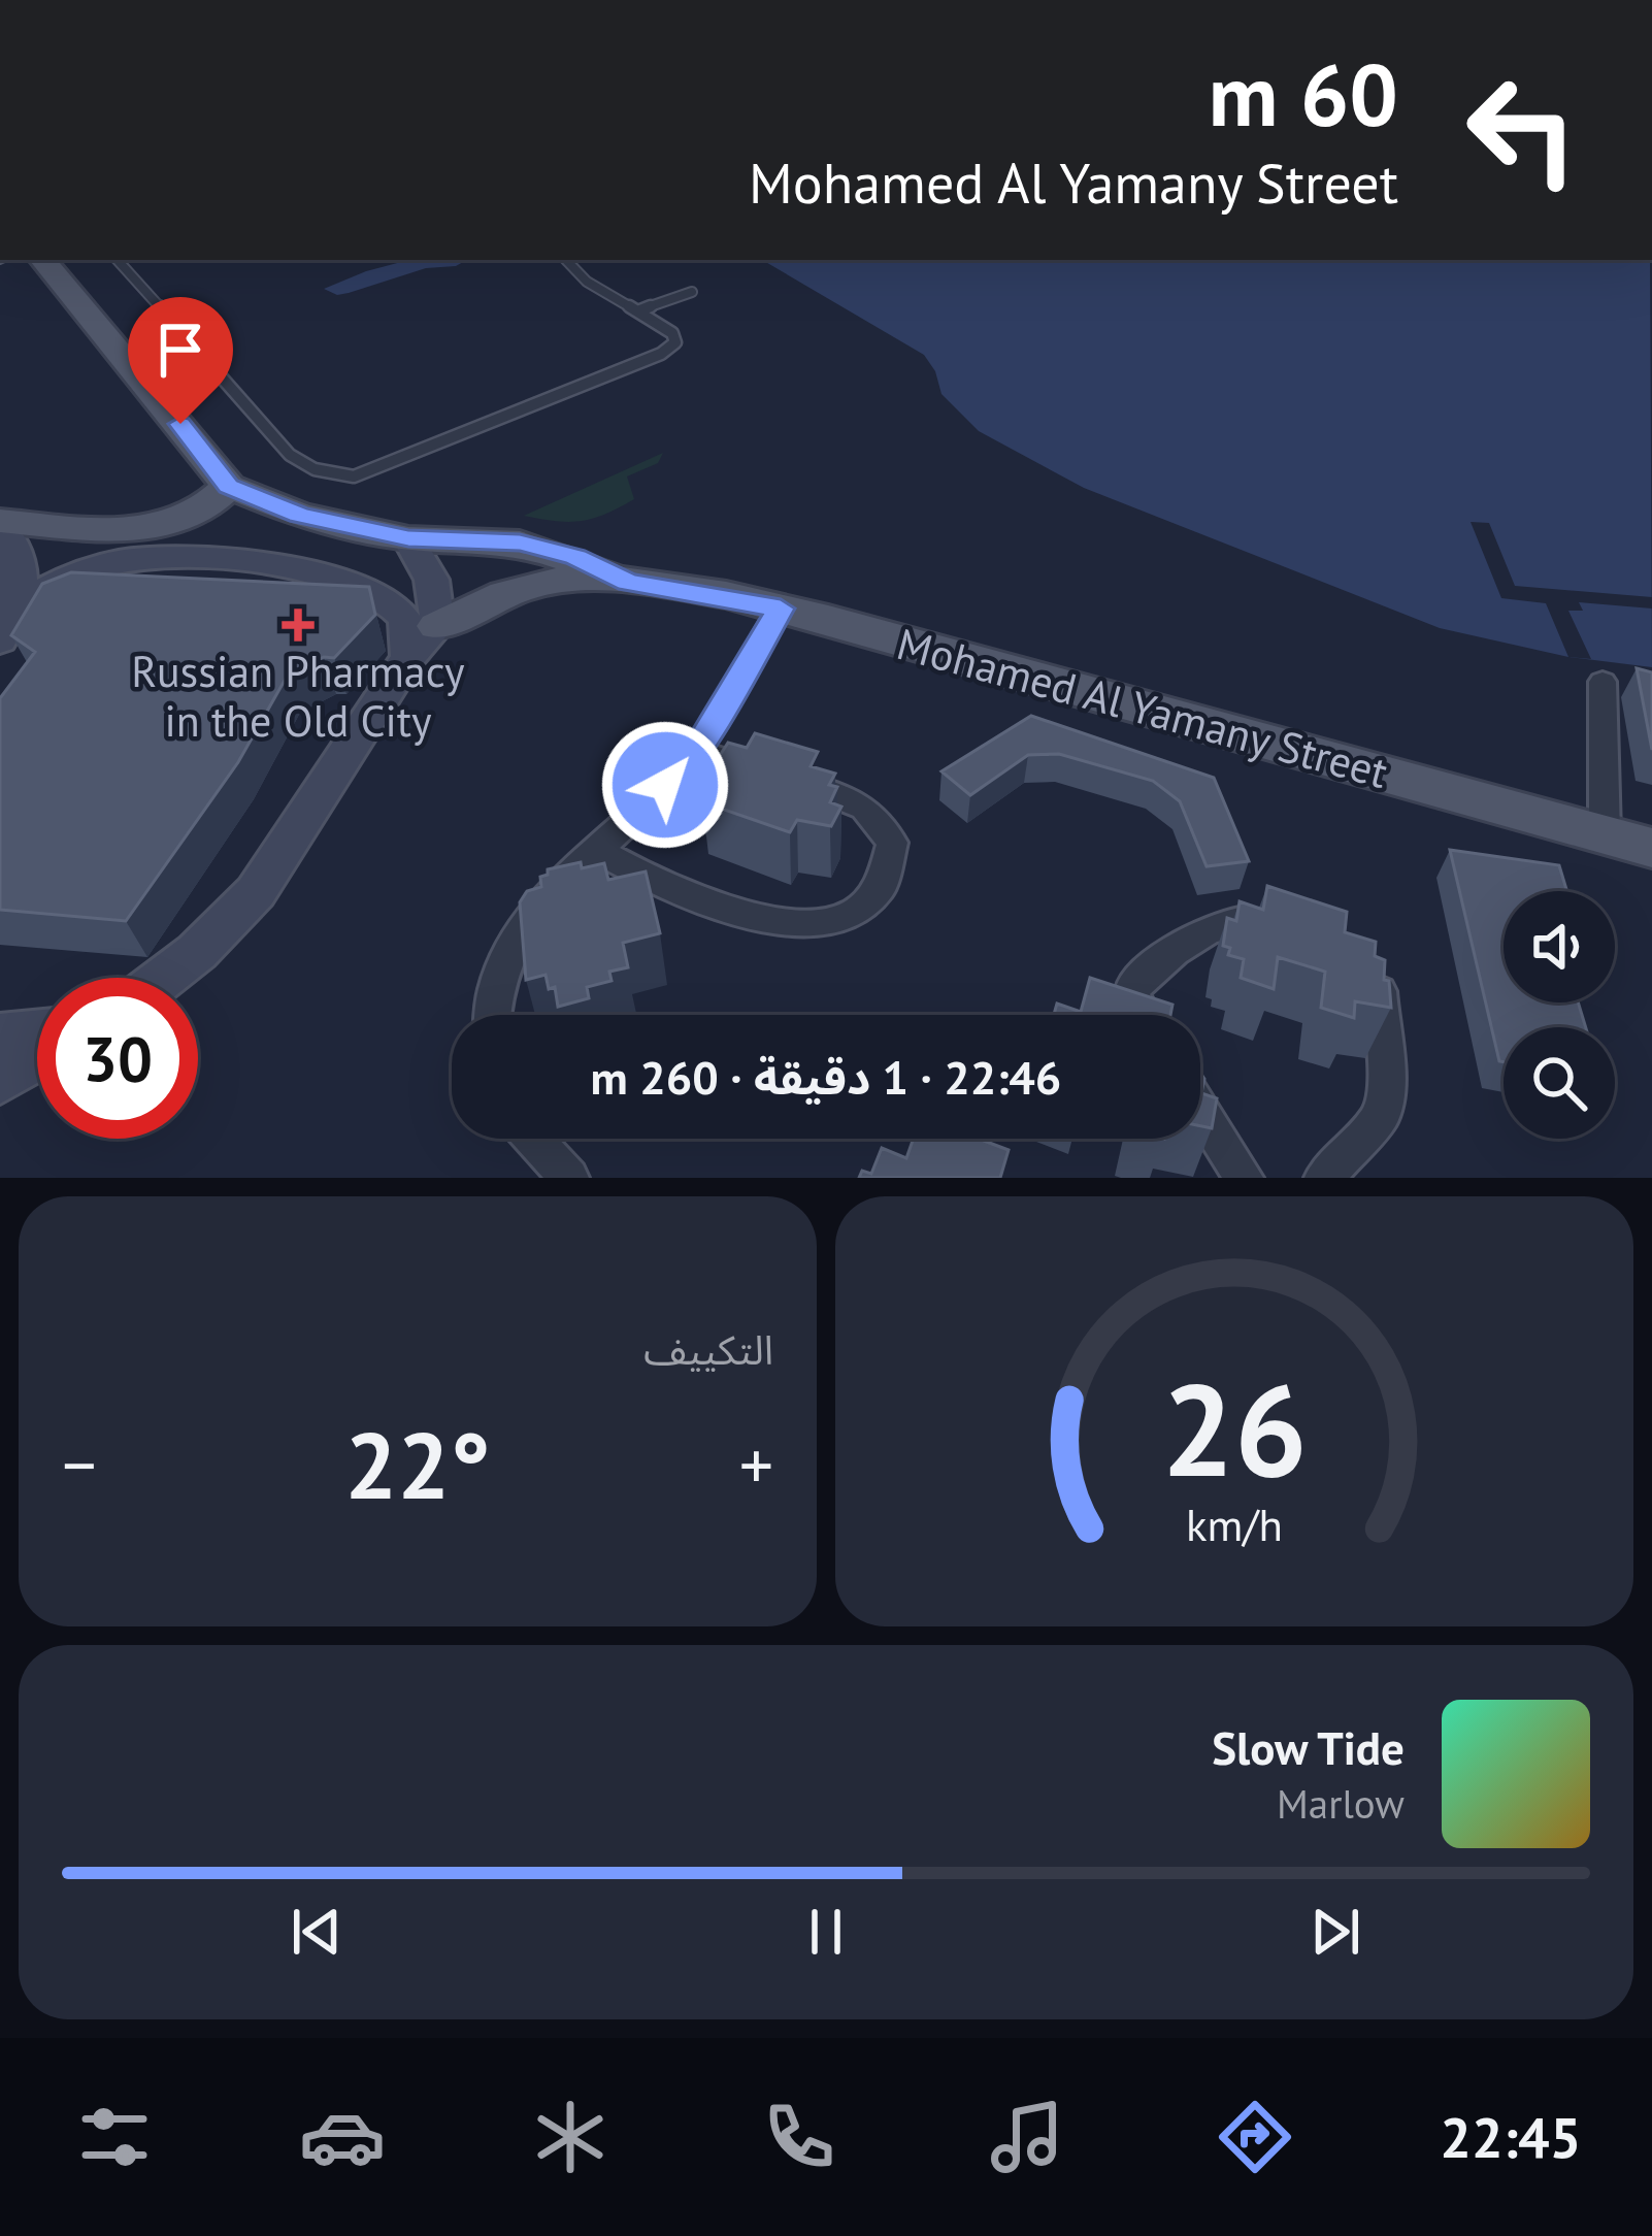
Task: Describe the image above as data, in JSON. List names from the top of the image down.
{
  "streets": {
    "main road": ["Mohamed Al Yamany Street"]
  },
  "places": {
    "health": ["Russian Pharmacy in the Old City"]
  },
  "page": {
    "turn": ["60 m", "Mohamed Al Yamany Street"],
    "limit": "30",
    "trip": "22:46 · 1 دقيقة · 260 m",
    "tile": "التكييف",
    "heat": ["−", "22°", "+"],
    "song": ["Slow Tide", "Marlow"],
    "tabs": "22:45",
    "gauge": ["26", "km/h"]
  }
}
